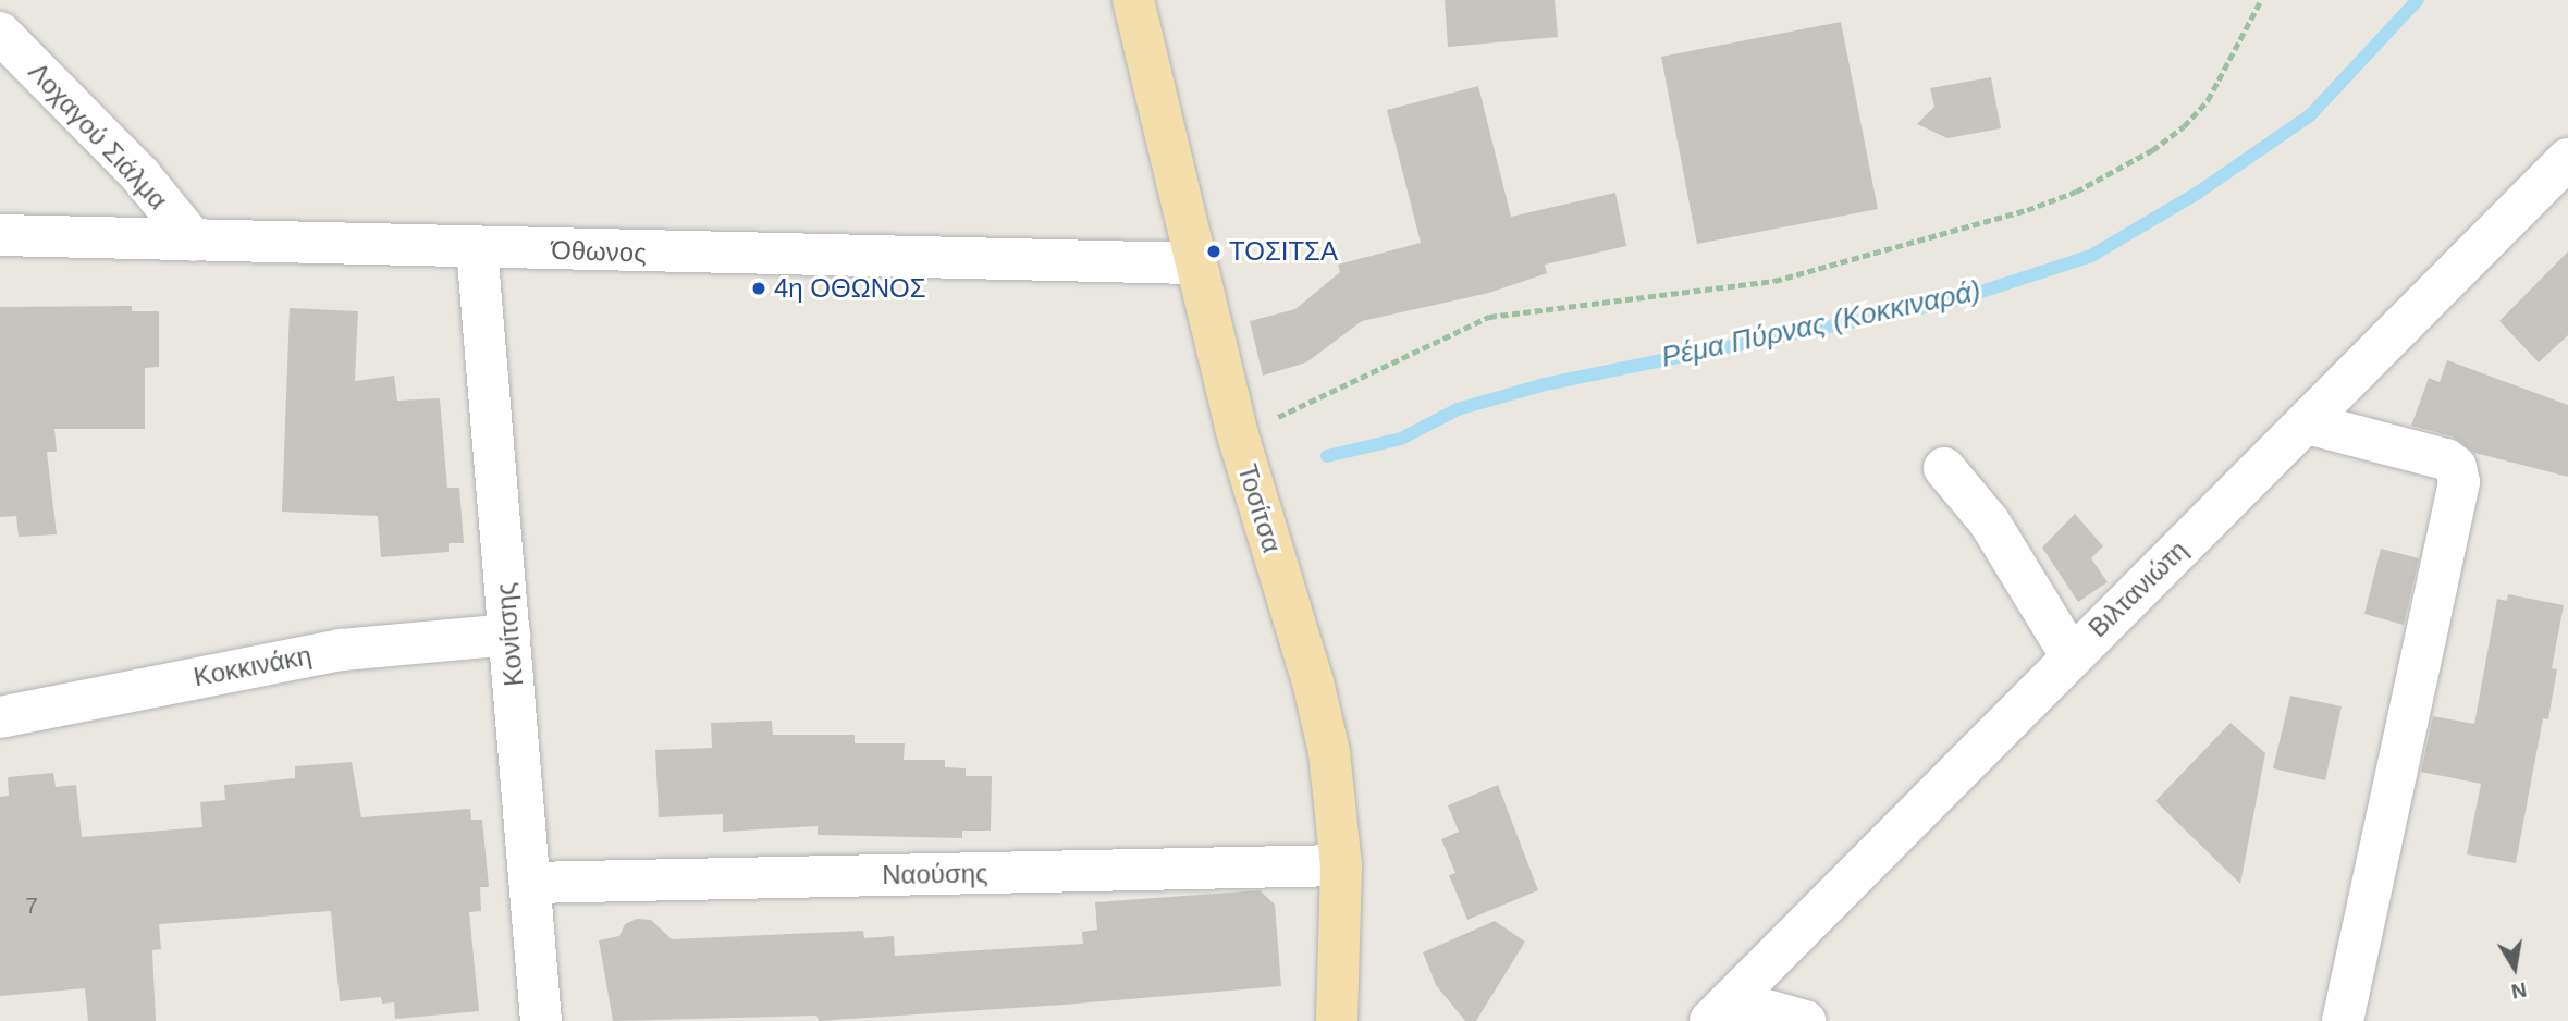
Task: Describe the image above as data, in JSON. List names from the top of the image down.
{
  "streets": {
    "main road": ["Τοσίτσα"],
    "street": [
      "Λοχαγού Σιάλμα",
      "Όθωνος",
      "Βιλτανιώτη",
      "Κονίτσης",
      "Κοκκινάκη",
      "Ναούσης"
    ]
  },
  "crossings": [
    ["Λοχαγού Σιάλμα", "Όθωνος"],
    ["Όθωνος", "Τοσίτσα"],
    ["Όθωνος", "Κονίτσης"],
    ["Τοσίτσα", "Ναούσης"],
    ["Κονίτσης", "Κοκκινάκη"],
    ["Κονίτσης", "Ναούσης"]
  ],
  "water": ["Ρέμα Πύρνας (Κοκκιναρά)"],
  "places": ["ΤΟΣΙΤΣΑ", "4η ΟΘΩΝΟΣ"],
  "house_numbers": ["7"],
  "north": "bottom"
}
